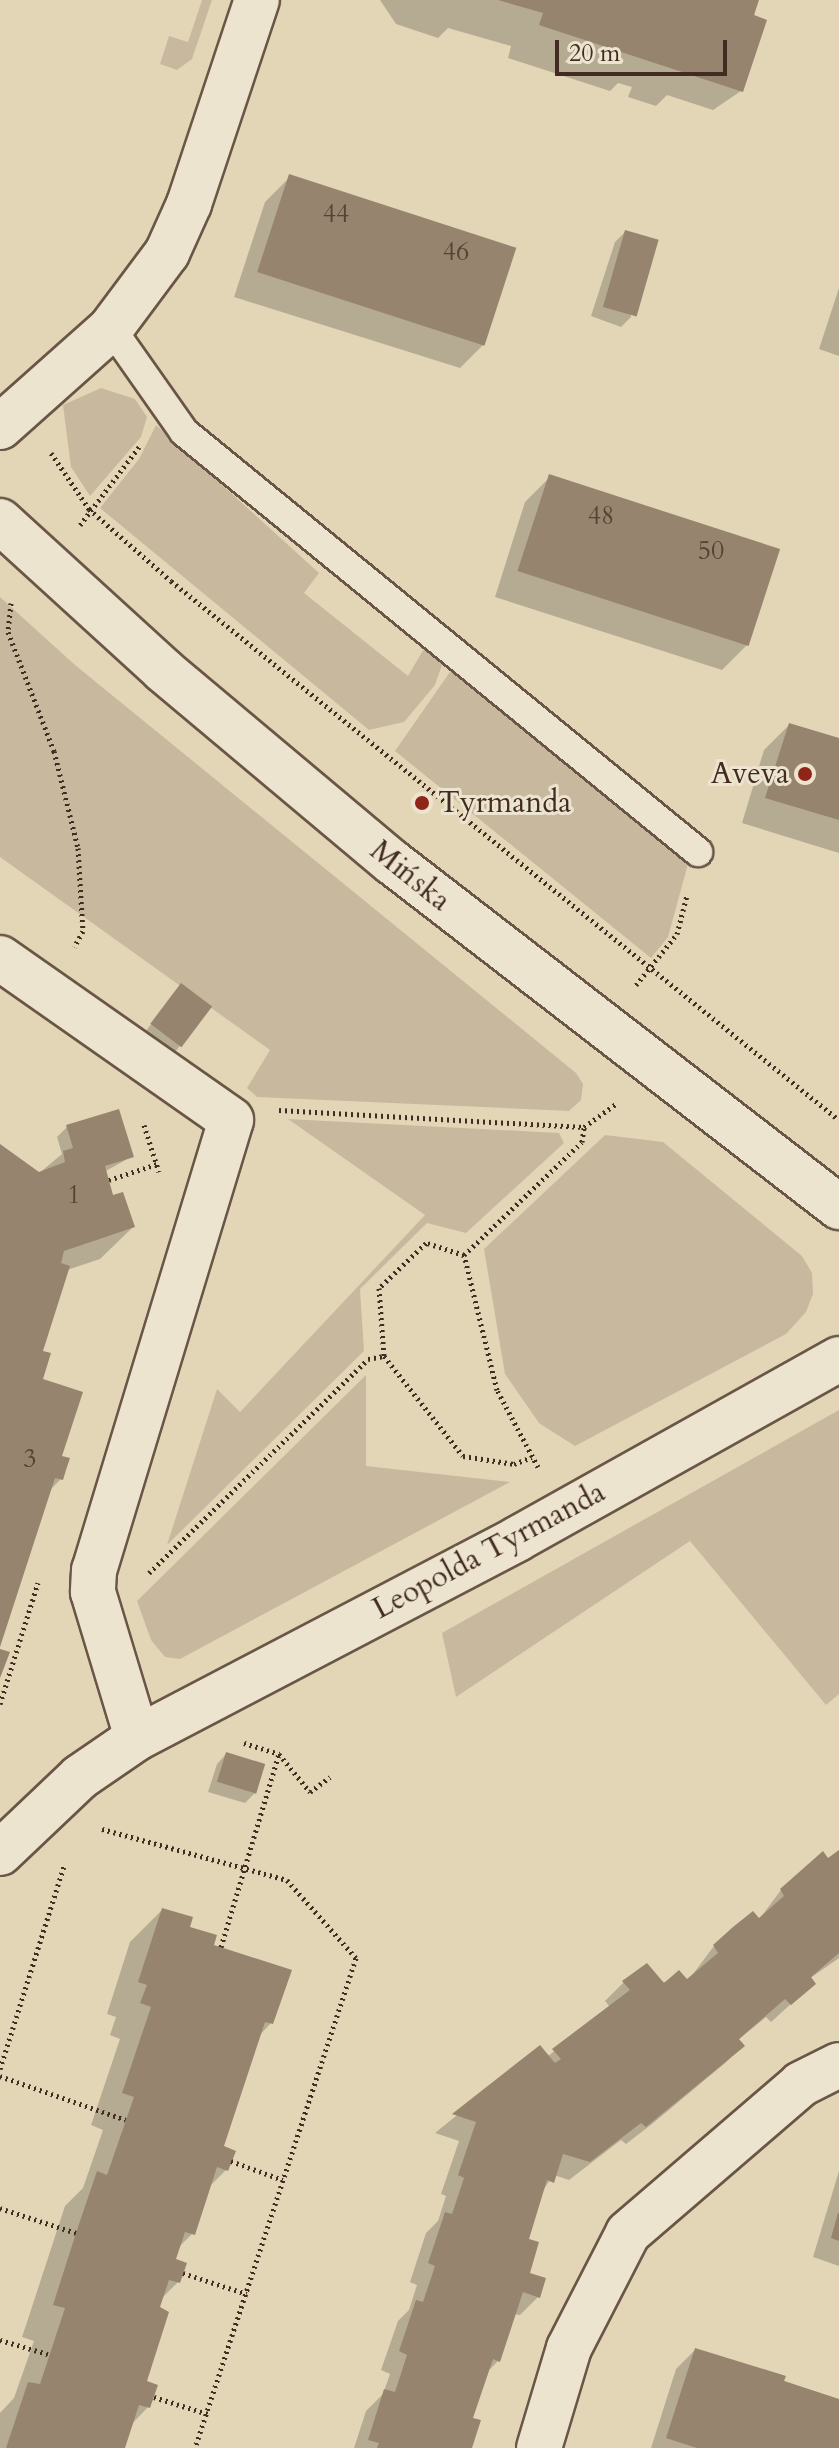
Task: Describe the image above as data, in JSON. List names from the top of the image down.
{
  "streets": {
    "street": ["Mińska", "Leopolda Tyrmanda"]
  },
  "places": ["Aveva", "Tyrmanda"],
  "house_numbers": [
    "44",
    "46",
    "48",
    "50",
    "1",
    "3"
  ],
  "scale_bar": "20 m"
}
